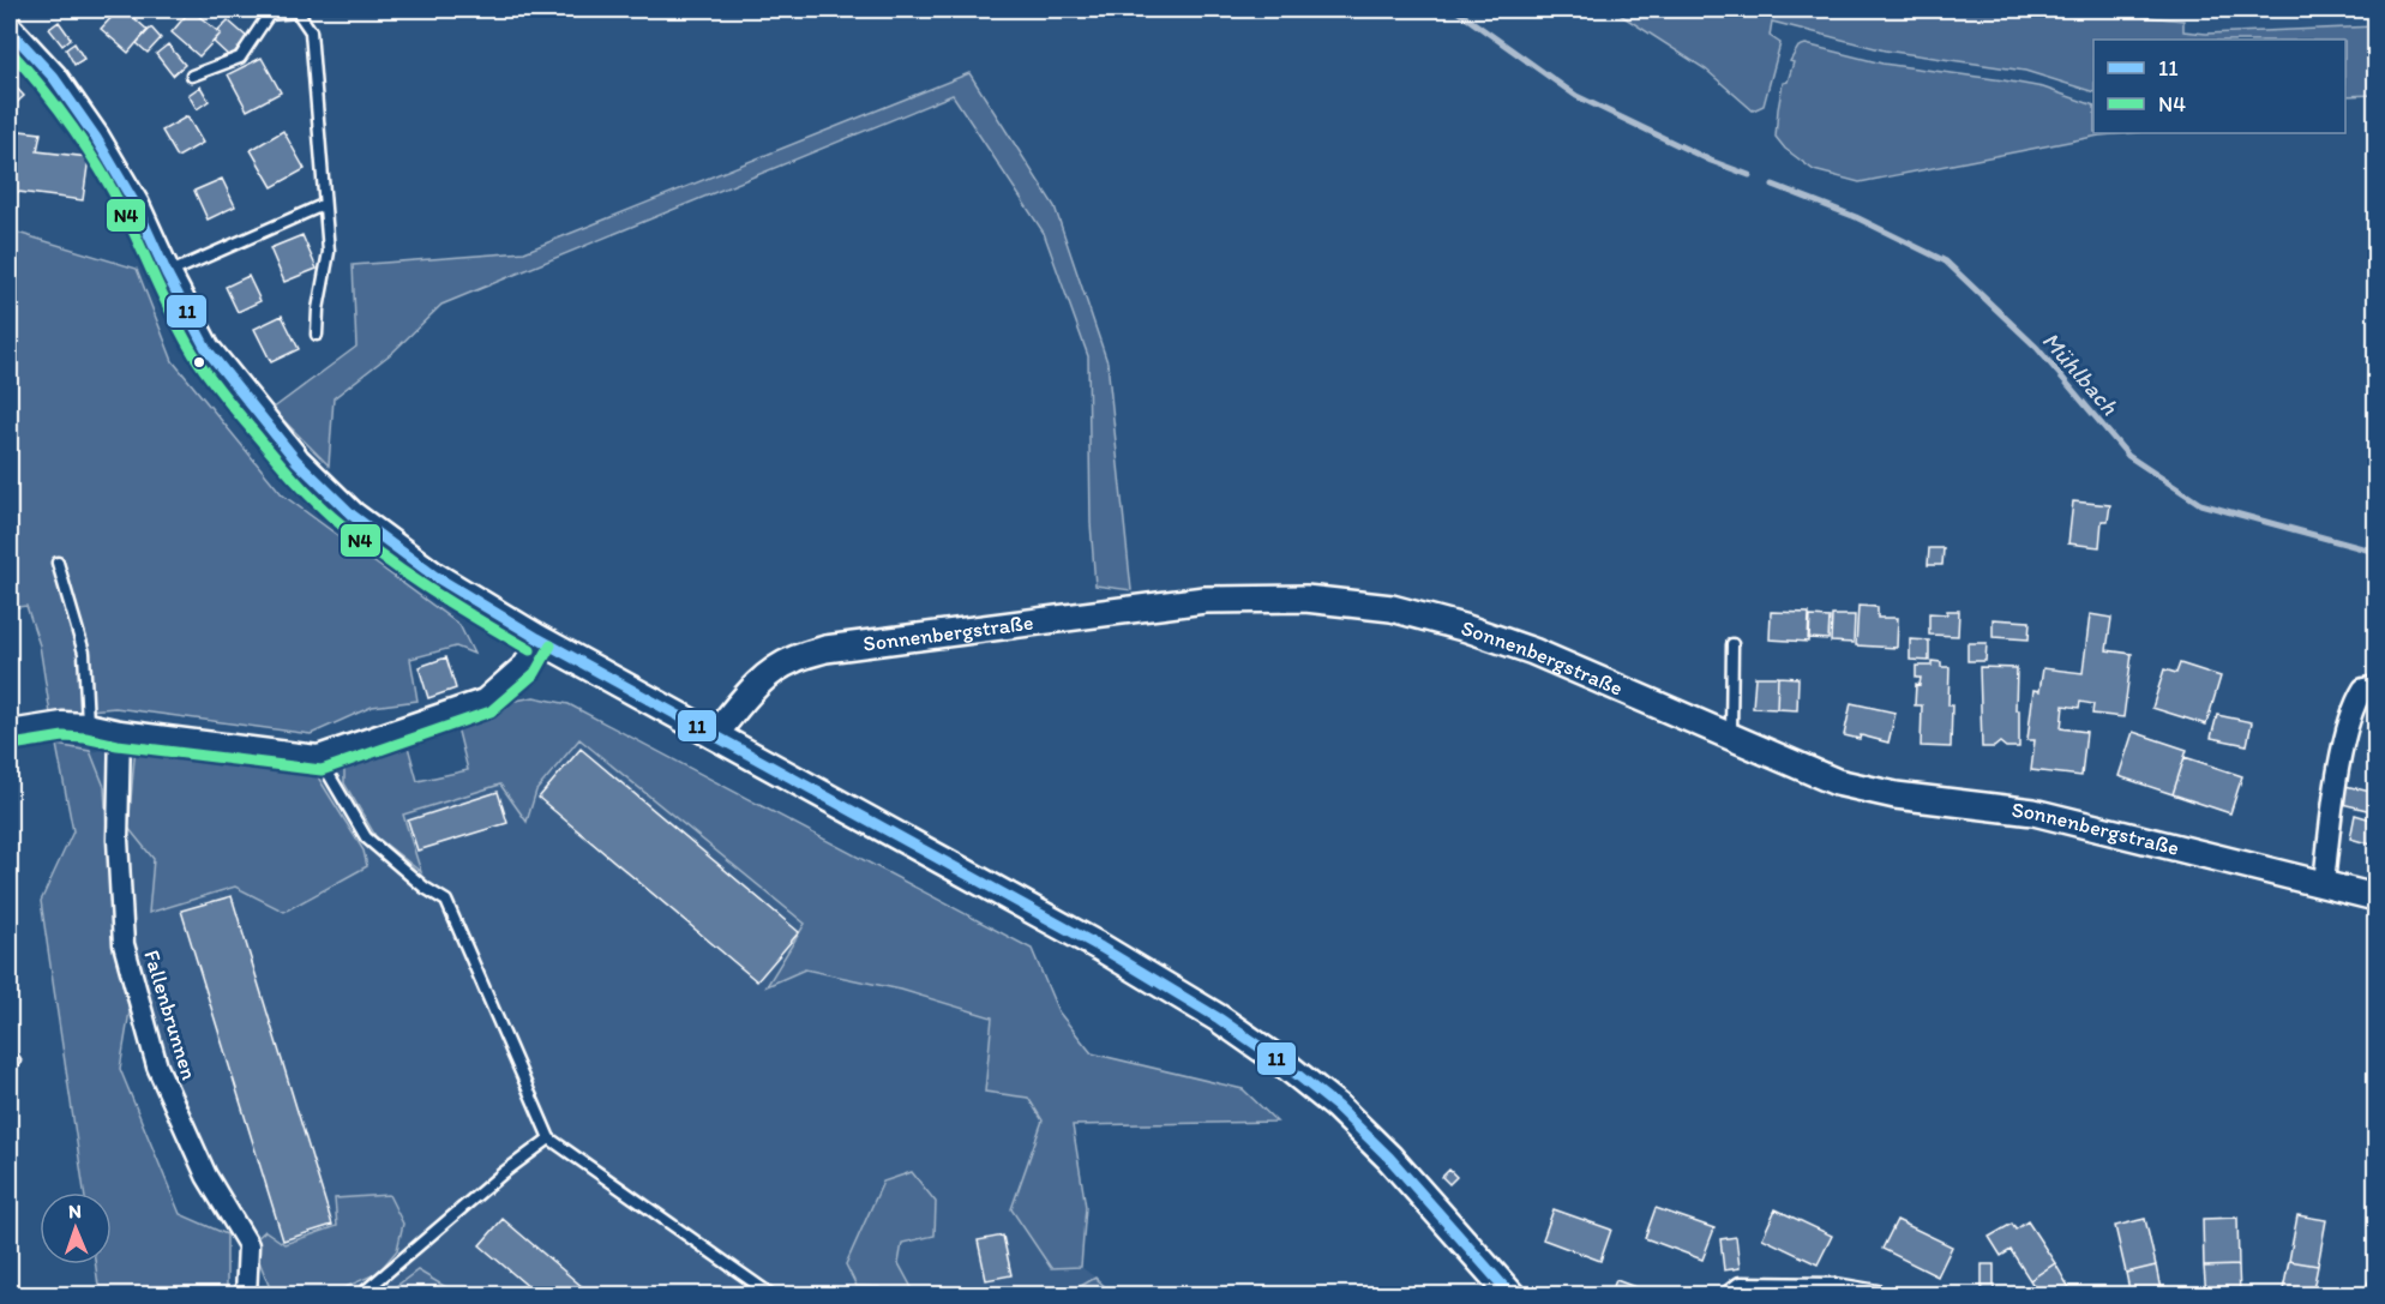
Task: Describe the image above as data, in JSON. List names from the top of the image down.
{
  "streets": {
    "street": ["Sonnenbergstraße", "Fallenbrunnen"]
  },
  "water": ["Mühlbach"],
  "lines": ["transit line 11", "transit line N4"],
  "legend": ["11", "N4"],
  "north": "top"
}
